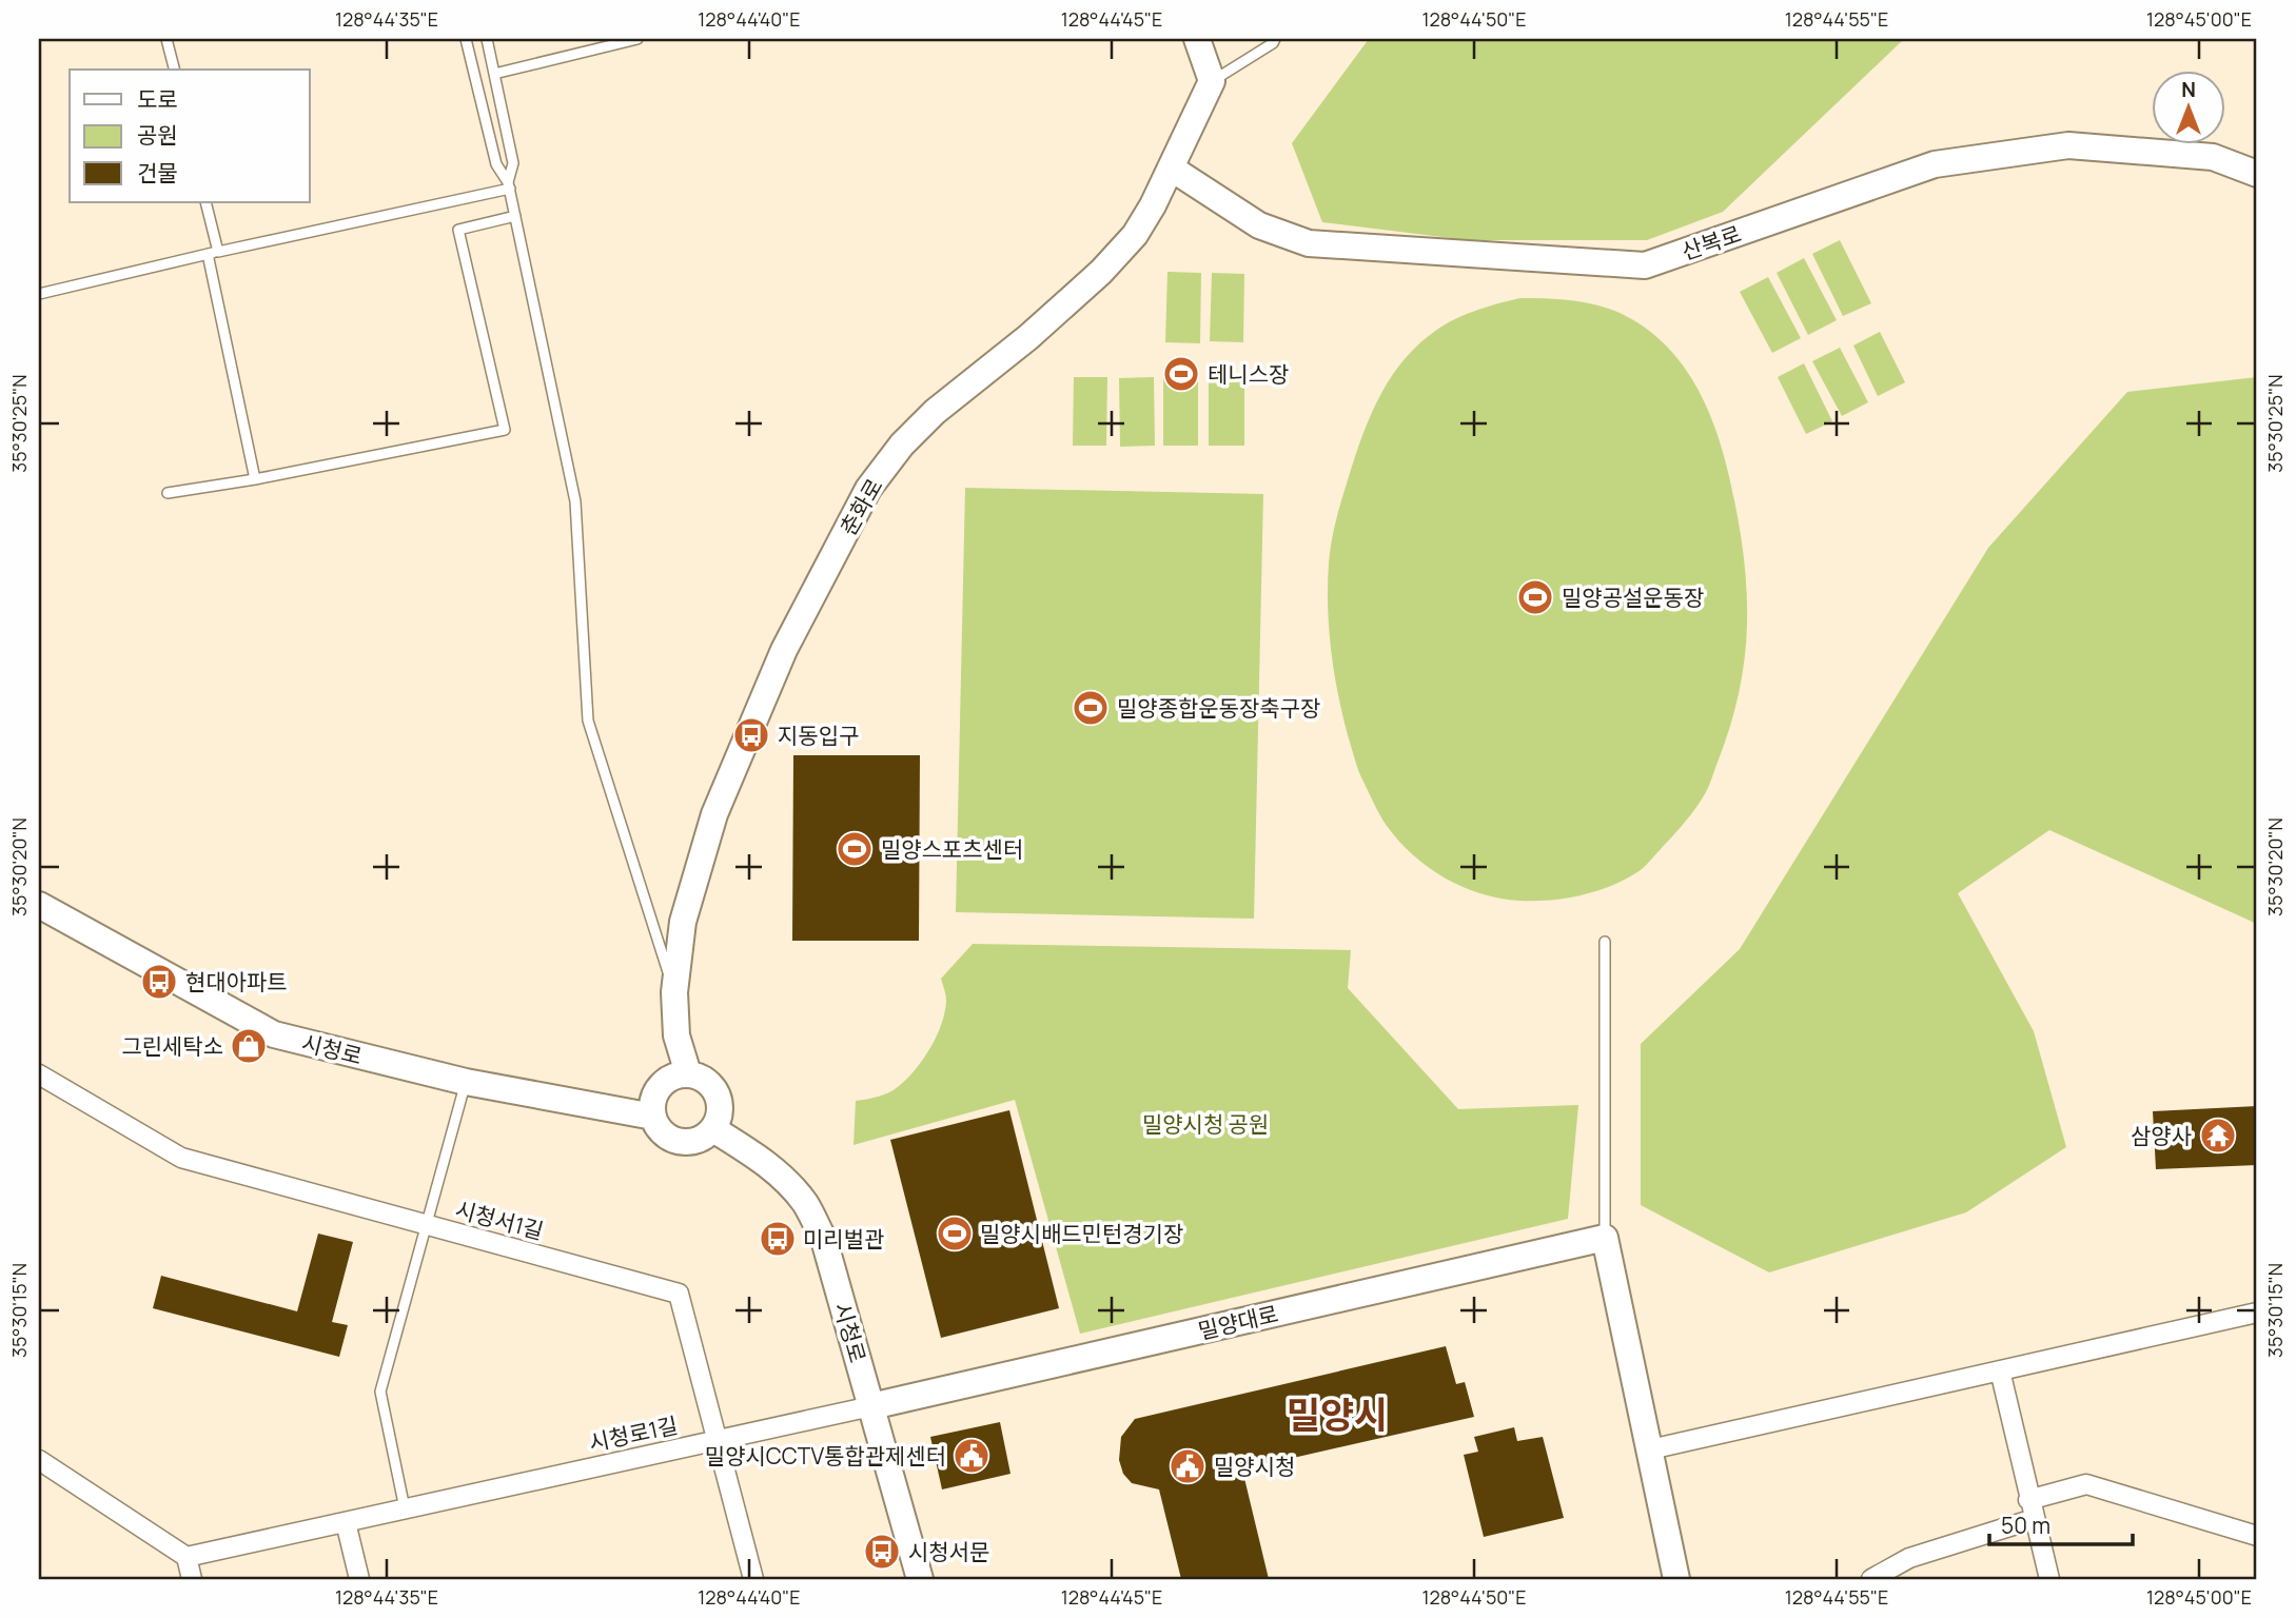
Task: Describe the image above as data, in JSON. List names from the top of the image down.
{
  "streets": {
    "street": [
      "산복로",
      "춘화로",
      "시청로",
      "시청서1길",
      "밀양대로",
      "시청로1길"
    ]
  },
  "crossings": [
    ["산복로", "춘화로"],
    ["춘화로", "시청로"],
    ["시청로", "밀양대로"],
    ["시청로", "시청로1길"],
    ["시청서1길", "시청로1길"],
    ["밀양대로", "시청로1길"]
  ],
  "districts": ["밀양시"],
  "parks": ["밀양시청 공원"],
  "places": {
    "sports": [
      "테니스장",
      "밀양공설운동장",
      "밀양종합운동장축구장",
      "밀양스포츠센터",
      "밀양시배드민턴경기장"
    ],
    "bus stop": [
      "지동입구",
      "현대아파트",
      "미리벌관",
      "시청서문"
    ],
    "shop": ["그린세탁소"],
    "temple": ["삼양사"],
    "public building": ["밀양시CCTV통합관제센터", "밀양시청"]
  },
  "legend": ["도로", "공원", "건물"],
  "scale_bar": "50 m",
  "north": "top",
  "coordinates": [
    "128°44'35\"E",
    "128°44'40\"E",
    "128°44'45\"E",
    "128°44'50\"E",
    "128°44'55\"E",
    "128°45'00\"E",
    "35°30'25\"N",
    "35°30'20\"N",
    "35°30'15\"N"
  ]
}
